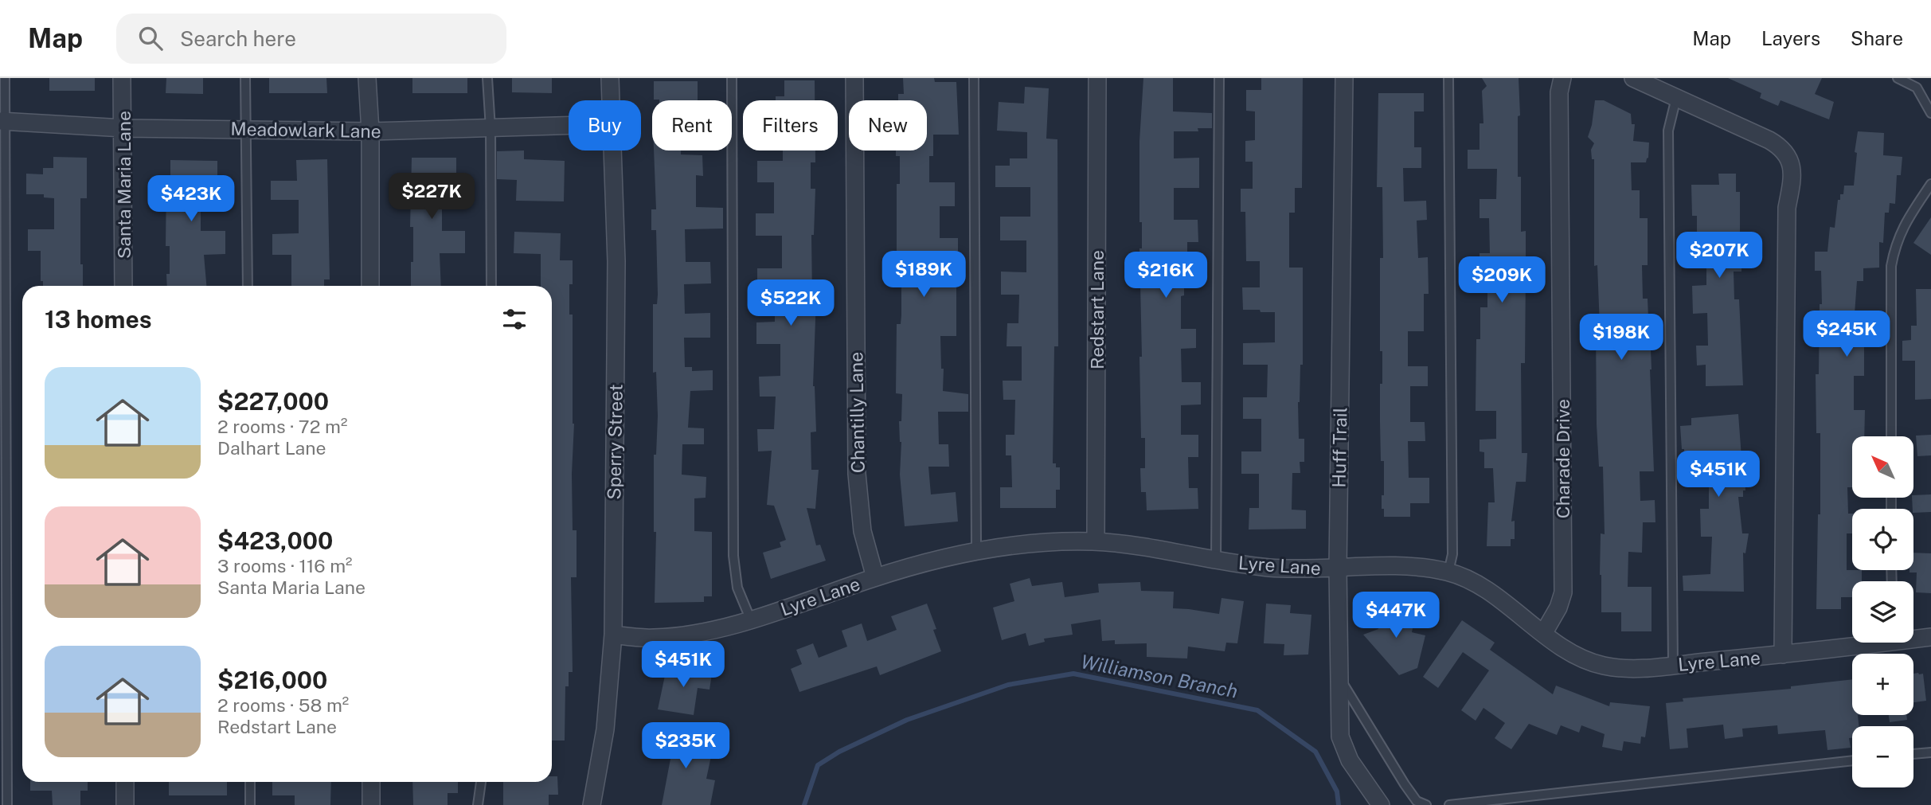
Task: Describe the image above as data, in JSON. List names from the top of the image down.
{
  "streets": {
    "street": [
      "Meadowlark Lane",
      "Santa Maria Lane",
      "Redstart Lane",
      "Chantilly Lane",
      "Sperry Street",
      "Huff Trail",
      "Charade Drive",
      "Lyre Lane"
    ]
  },
  "crossings": [
    ["Meadowlark Lane", "Santa Maria Lane"],
    ["Redstart Lane", "Lyre Lane"],
    ["Chantilly Lane", "Lyre Lane"],
    ["Sperry Street", "Lyre Lane"],
    ["Huff Trail", "Lyre Lane"],
    ["Charade Drive", "Lyre Lane"]
  ],
  "water": ["Williamson Branch"],
  "north": "top left",
  "page": {
    "header": "Map",
    "search": "Search here",
    "nav": ["Map", "Layers", "Share"],
    "chip": [
      "Buy",
      "Rent",
      "Filters",
      "New"
    ],
    "price": [
      "$227K",
      "$423K",
      "$207K",
      "$189K",
      "$216K",
      "$209K",
      "$522K",
      "$245K",
      "$198K",
      "$451K",
      "$447K",
      "$451K",
      "$235K"
    ],
    "heading": "13 homes",
    "list": [
      {
        "name": "$227,000",
        "note": "2 rooms · 72 m² · Dalhart Lane"
      },
      {
        "name": "$423,000",
        "note": "3 rooms · 116 m² · Santa Maria Lane"
      },
      {
        "name": "$216,000",
        "note": "2 rooms · 58 m² · Redstart Lane"
      }
    ],
    "map_buttons": ["+", "−"]
  }
}
